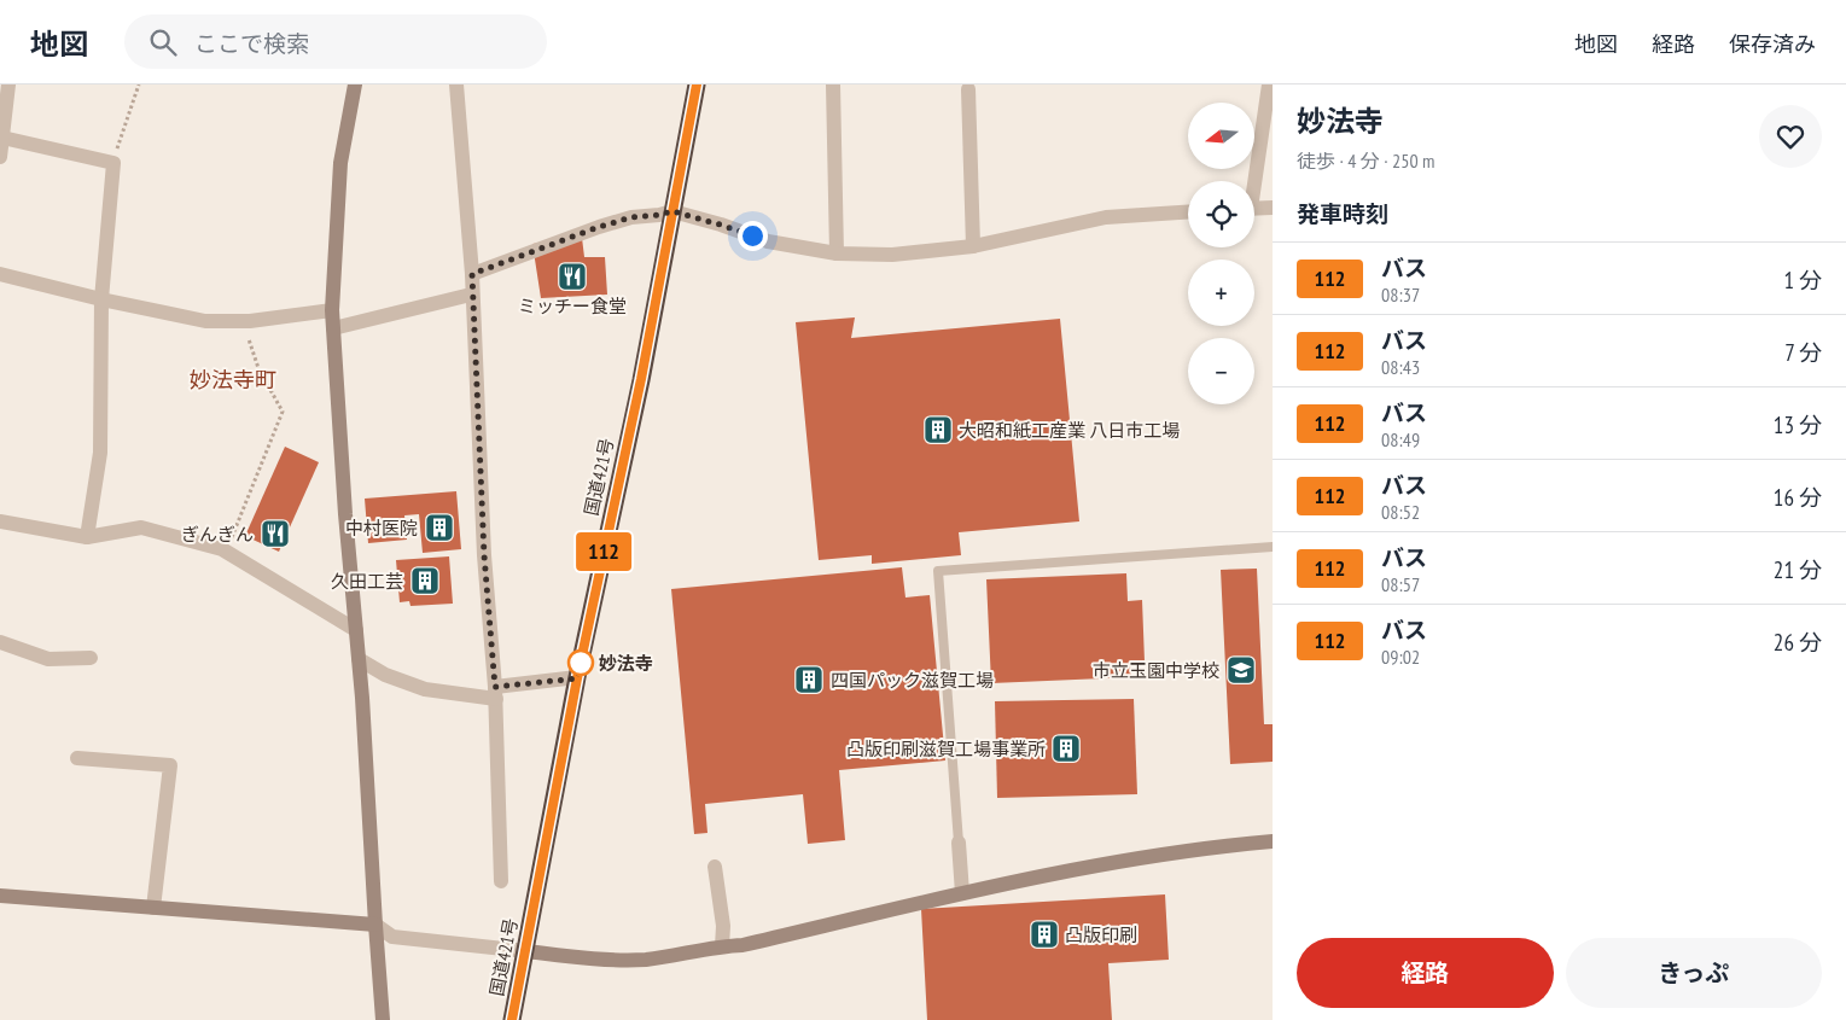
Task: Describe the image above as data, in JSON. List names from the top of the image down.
{
  "streets": {
    "highway": ["国道421号"]
  },
  "districts": ["妙法寺町"],
  "places": {
    "restaurant": ["ミッチー食堂", "ぎんぎん"],
    "building": [
      "大昭和紙工産業 八日市工場",
      "中村医院",
      "久田工芸",
      "四国パック滋賀工場",
      "凸版印刷滋賀工場事業所",
      "凸版印刷"
    ],
    "other": ["妙法寺"],
    "school or university": ["市立玉園中学校"]
  },
  "lines": ["bus line 112"],
  "north": "left",
  "page": {
    "header": "地図",
    "search": "ここで検索",
    "nav": ["地図", "経路", "保存済み"],
    "on_map": "112",
    "heading": [
      ["妙法寺", "徒歩 · 4 分 · 250 m"],
      "発車時刻"
    ],
    "map_buttons": ["+", "−"],
    "list": [
      {
        "mark": "112",
        "name": "バス",
        "note": "08:37",
        "value": "1 分"
      },
      {
        "mark": "112",
        "name": "バス",
        "note": "08:43",
        "value": "7 分"
      },
      {
        "mark": "112",
        "name": "バス",
        "note": "08:49",
        "value": "13 分"
      },
      {
        "mark": "112",
        "name": "バス",
        "note": "08:52",
        "value": "16 分"
      },
      {
        "mark": "112",
        "name": "バス",
        "note": "08:57",
        "value": "21 分"
      },
      {
        "mark": "112",
        "name": "バス",
        "note": "09:02",
        "value": "26 分"
      }
    ],
    "buttons": ["経路", "きっぷ"]
  }
}
